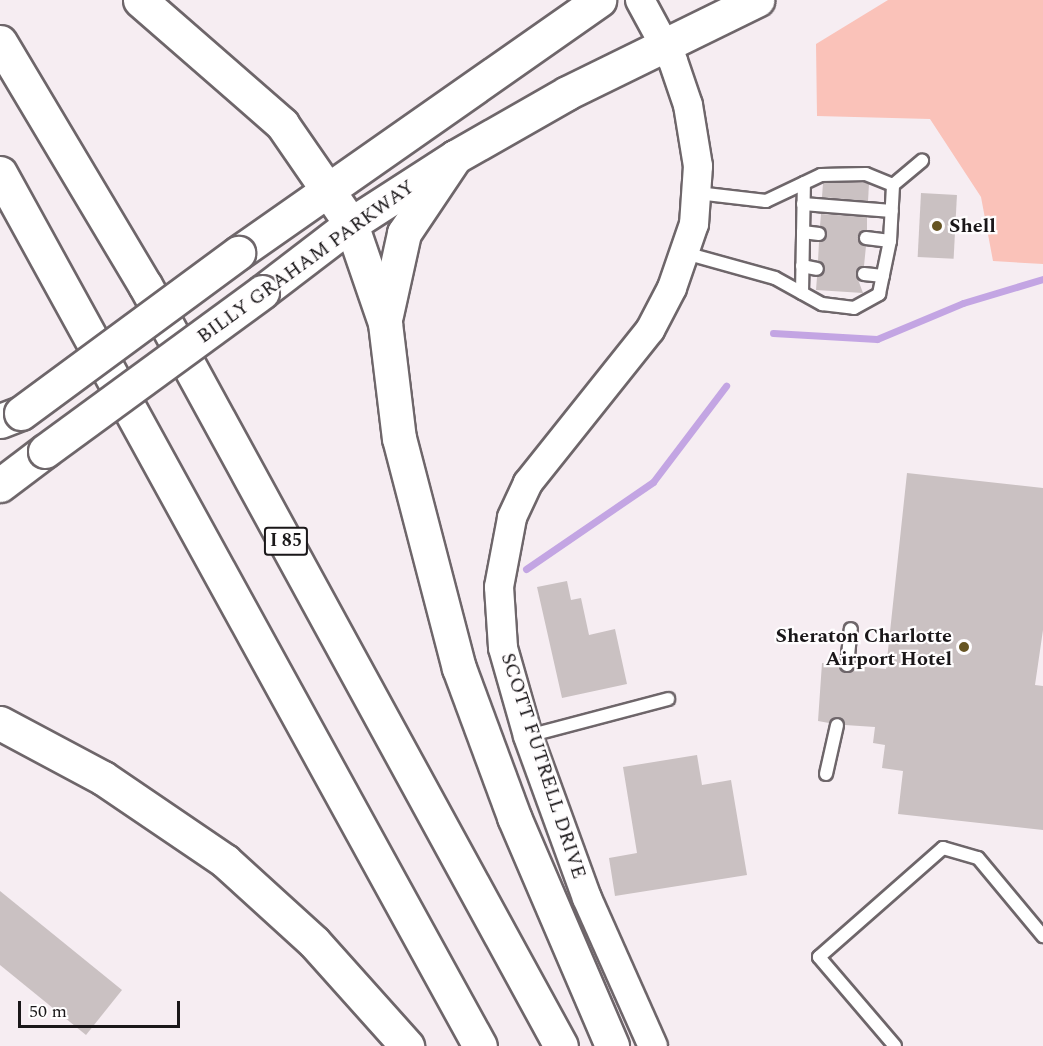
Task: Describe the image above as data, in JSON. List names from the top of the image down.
{
  "streets": {
    "highway": ["BILLY GRAHAM PARKWAY", "I 85"],
    "street": ["SCOTT FUTRELL DRIVE"]
  },
  "crossings": [
    ["BILLY GRAHAM PARKWAY", "SCOTT FUTRELL DRIVE"]
  ],
  "places": ["Shell", "Sheraton Charlotte Airport Hotel"],
  "scale_bar": "50 m"
}
